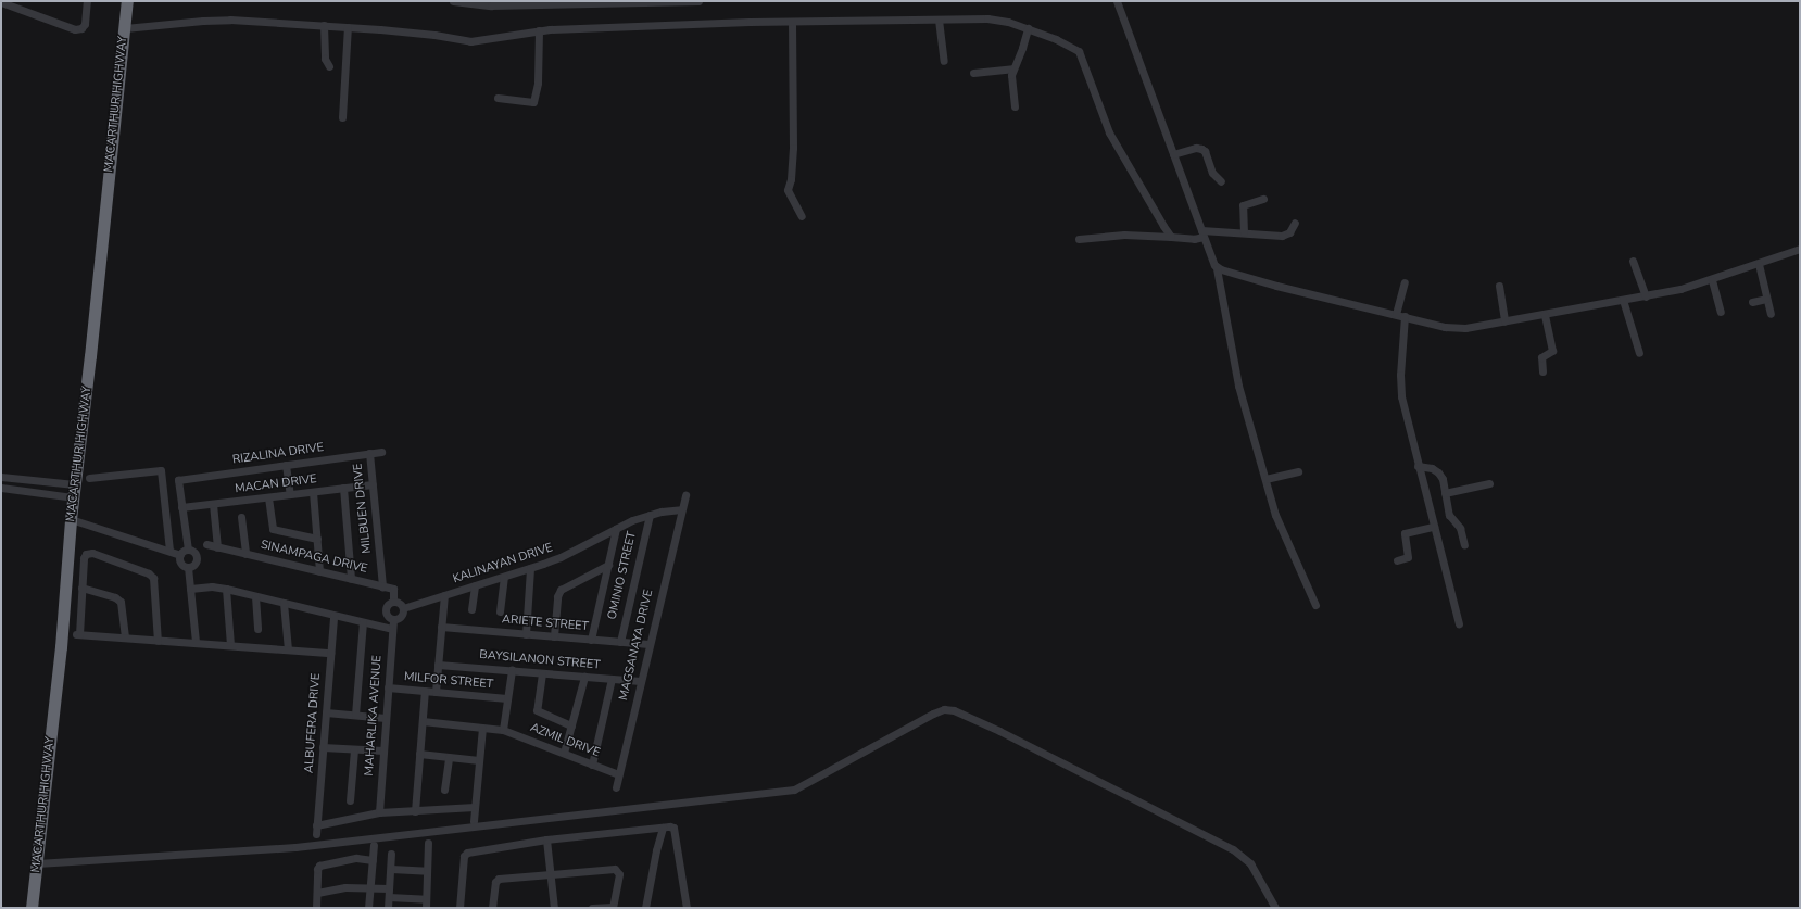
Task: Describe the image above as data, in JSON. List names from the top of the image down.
{
  "streets": {
    "highway": ["MACARTHUR HIGHWAY"],
    "street": [
      "RIZALINA DRIVE",
      "MACAN DRIVE",
      "MILBUEN DRIVE",
      "SINAMPAGA DRIVE",
      "KALINAYAN DRIVE",
      "OMINIO STREET",
      "ARIETE STREET",
      "MAGSANAYA DRIVE",
      "BAYSILANON STREET",
      "MILFOR STREET",
      "MAHARLIKA AVENUE",
      "ALBUFERA DRIVE",
      "AZMIL DRIVE"
    ]
  },
  "crossings": [
    ["RIZALINA DRIVE", "MACAN DRIVE"],
    ["RIZALINA DRIVE", "MILBUEN DRIVE"],
    ["MACAN DRIVE", "MILBUEN DRIVE"],
    ["MILBUEN DRIVE", "SINAMPAGA DRIVE"],
    ["KALINAYAN DRIVE", "OMINIO STREET"],
    ["KALINAYAN DRIVE", "MAGSANAYA DRIVE"],
    ["KALINAYAN DRIVE", "MAHARLIKA AVENUE"],
    ["OMINIO STREET", "ARIETE STREET"],
    ["ARIETE STREET", "MAGSANAYA DRIVE"],
    ["MAGSANAYA DRIVE", "BAYSILANON STREET"],
    ["MAGSANAYA DRIVE", "AZMIL DRIVE"],
    ["MILFOR STREET", "MAHARLIKA AVENUE"]
  ]
}
